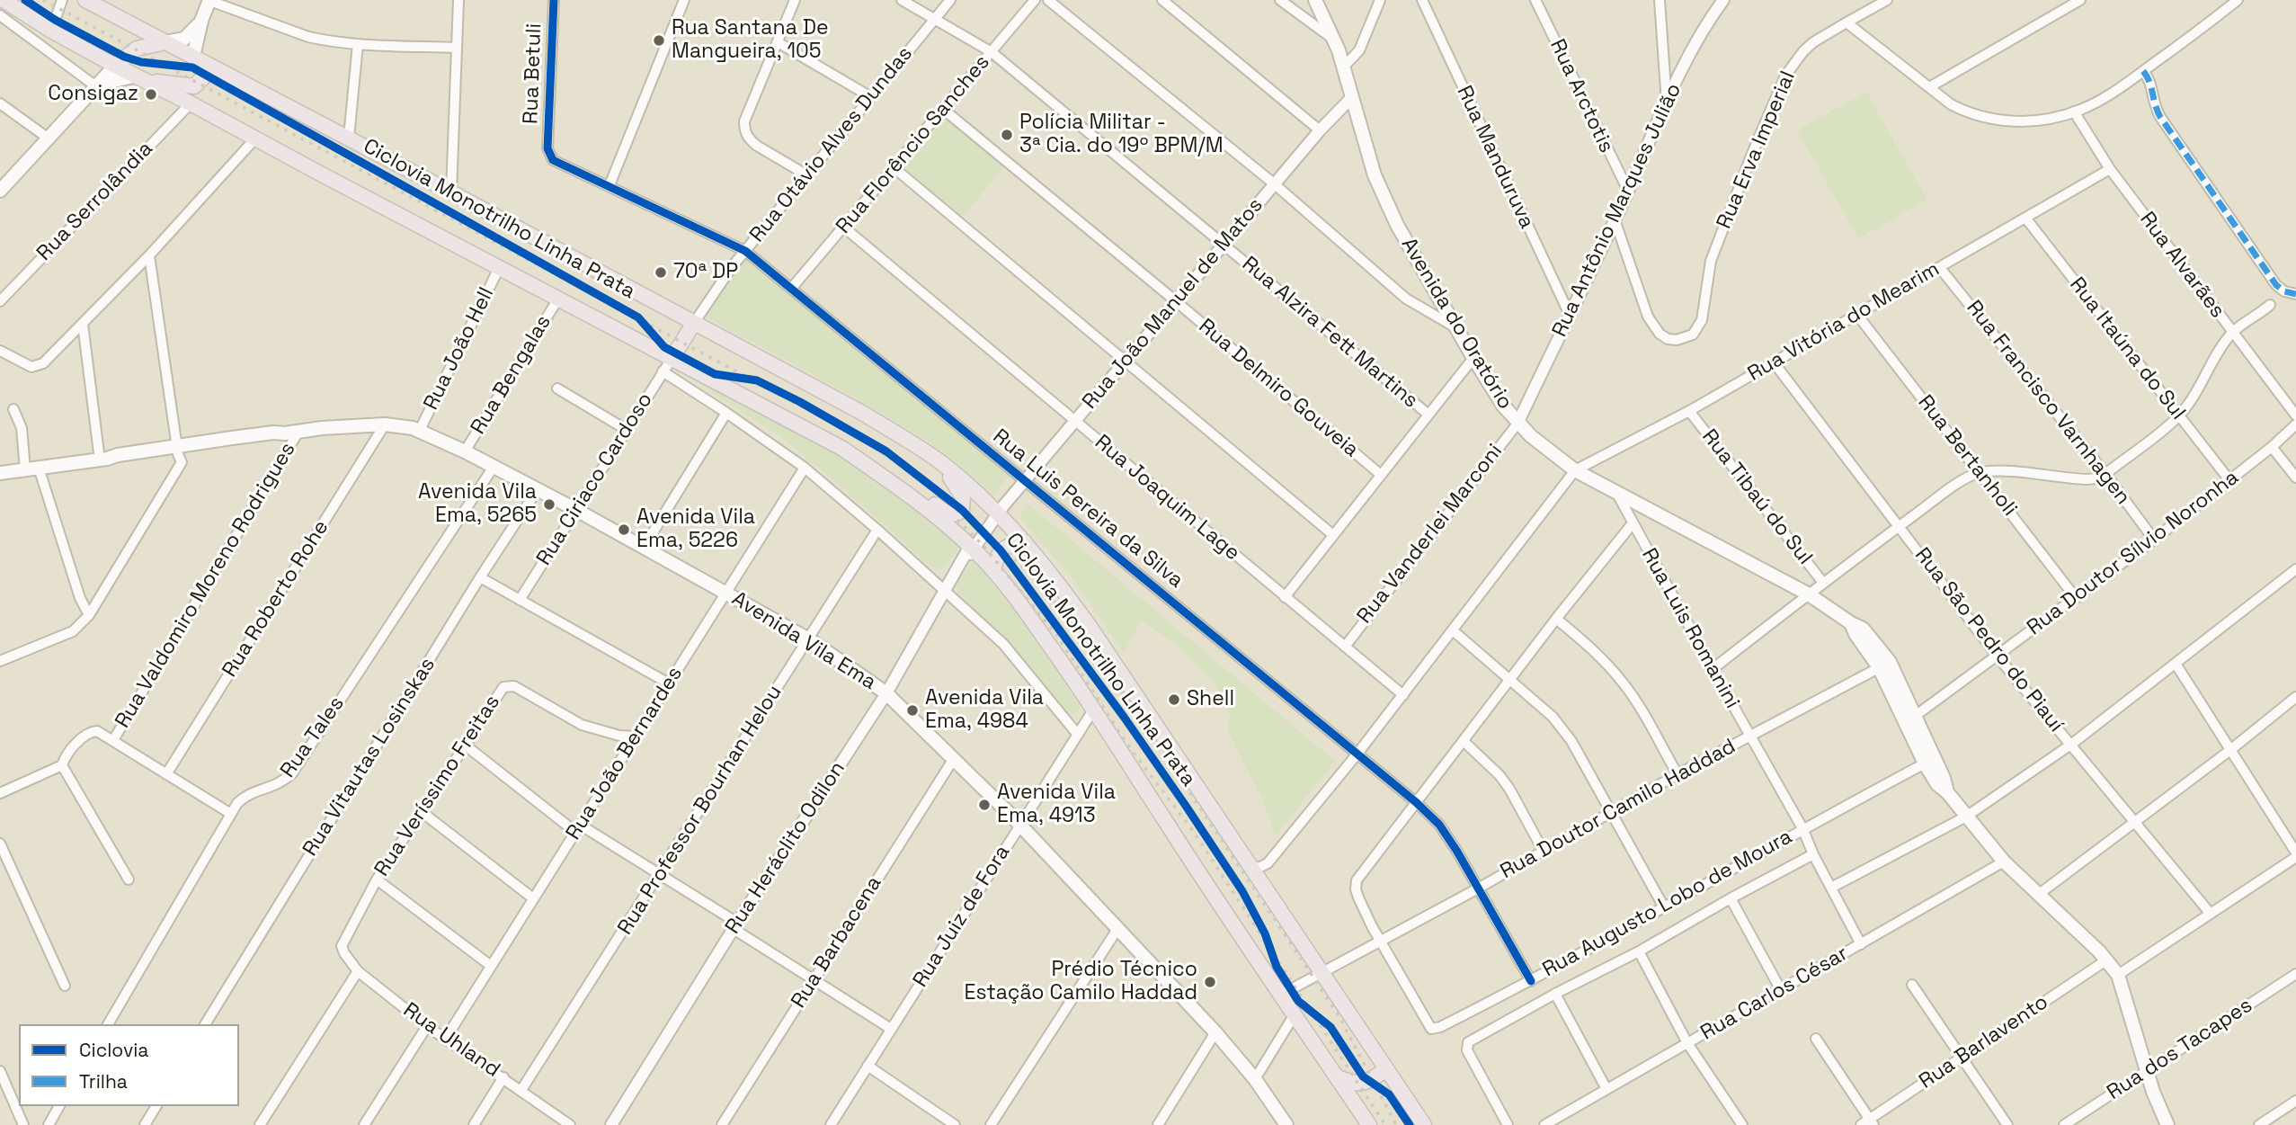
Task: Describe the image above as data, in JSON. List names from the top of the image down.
{
  "streets": {
    "main road": ["Avenida do Oratório", "Avenida Vila Ema"],
    "street": [
      "Rua Betuli",
      "Rua Arctotis",
      "Rua Otávio Alves Dundas",
      "Rua Florêncio Sanches",
      "Rua Erva Imperial",
      "Rua Manduruva",
      "Rua Serrolândia",
      "Rua Antônio Marques Julião",
      "Rua Alvarães",
      "Rua João Manuel de Matos",
      "Rua Vitória do Mearim",
      "Rua Alzira Fett Martins",
      "Rua João Hell",
      "Rua Itaúna do Sul",
      "Rua Bengalas",
      "Rua Delmiro Gouveia",
      "Rua Francisco Varnhagen",
      "Rua Bertanholi",
      "Rua Ciriaco Cardoso",
      "Rua Tibaú do Sul",
      "Rua Joaquim Lage",
      "Rua Luis Pereira da Silva",
      "Rua Vanderlei Marconi",
      "Rua Doutor Sílvio Noronha",
      "Rua Valdomiro Moreno Rodrigues",
      "Rua Roberto Rohe",
      "Rua Luis Romanini",
      "Rua São Pedro do Piauí",
      "Rua Tales",
      "Rua João Bernardes",
      "Rua Vitautas Losinskas",
      "Rua Veríssimo Freitas",
      "Rua Doutor Camilo Haddad",
      "Rua Professor Bourhan Helou",
      "Rua Heráclito Odilon",
      "Rua Augusto Lobo de Moura",
      "Rua Juiz de Fora",
      "Rua Barbacena",
      "Rua Carlos César",
      "Rua Uhland",
      "Rua Barlavento",
      "Rua dos Tacapes"
    ],
    "cycle path": ["Ciclovia Monotrilho Linha Prata"]
  },
  "crossings": [
    ["Rua Betuli", "Rua Luis Pereira da Silva"],
    ["Rua Arctotis", "Rua Antônio Marques Julião"],
    ["Rua Otávio Alves Dundas", "Rua Alzira Fett Martins"],
    ["Rua Otávio Alves Dundas", "Rua Luis Pereira da Silva"],
    ["Rua Florêncio Sanches", "Rua Alzira Fett Martins"],
    ["Rua Florêncio Sanches", "Rua Delmiro Gouveia"],
    ["Rua Florêncio Sanches", "Rua Joaquim Lage"],
    ["Rua Florêncio Sanches", "Rua Luis Pereira da Silva"],
    ["Rua Erva Imperial", "Rua Antônio Marques Julião"],
    ["Rua Manduruva", "Rua Antônio Marques Julião"],
    ["Rua Antônio Marques Julião", "Avenida do Oratório"],
    ["Rua Antônio Marques Julião", "Rua Vanderlei Marconi"],
    ["Rua Alvarães", "Rua Vitória do Mearim"],
    ["Rua João Manuel de Matos", "Avenida do Oratório"],
    ["Rua João Manuel de Matos", "Rua Alzira Fett Martins"],
    ["Rua João Manuel de Matos", "Rua Delmiro Gouveia"],
    ["Rua João Manuel de Matos", "Rua Joaquim Lage"],
    ["Rua João Manuel de Matos", "Rua Luis Pereira da Silva"],
    ["Rua João Manuel de Matos", "Rua Heráclito Odilon"],
    ["Rua Vitória do Mearim", "Avenida do Oratório"],
    ["Rua Vitória do Mearim", "Rua Itaúna do Sul"],
    ["Rua Vitória do Mearim", "Rua Francisco Varnhagen"],
    ["Rua Vitória do Mearim", "Rua Bertanholi"],
    ["Rua Vitória do Mearim", "Rua Tibaú do Sul"],
    ["Rua Vitória do Mearim", "Rua São Pedro do Piauí"],
    ["Avenida do Oratório", "Rua Vanderlei Marconi"],
    ["Avenida do Oratório", "Rua Doutor Sílvio Noronha"],
    ["Avenida do Oratório", "Rua Luis Romanini"],
    ["Avenida do Oratório", "Rua Doutor Camilo Haddad"],
    ["Avenida do Oratório", "Rua Augusto Lobo de Moura"],
    ["Avenida do Oratório", "Rua Carlos César"],
    ["Avenida do Oratório", "Rua Barlavento"],
    ["Avenida do Oratório", "Rua dos Tacapes"],
    ["Rua João Hell", "Avenida Vila Ema"],
    ["Rua Itaúna do Sul", "Rua Doutor Sílvio Noronha"],
    ["Rua Bengalas", "Avenida Vila Ema"],
    ["Rua Francisco Varnhagen", "Rua Doutor Sílvio Noronha"],
    ["Rua Bertanholi", "Rua Doutor Sílvio Noronha"],
    ["Rua Ciriaco Cardoso", "Avenida Vila Ema"],
    ["Rua Joaquim Lage", "Rua Vanderlei Marconi"],
    ["Rua Luis Pereira da Silva", "Rua Doutor Camilo Haddad"],
    ["Rua Luis Pereira da Silva", "Rua Augusto Lobo de Moura"],
    ["Rua Doutor Sílvio Noronha", "Rua São Pedro do Piauí"],
    ["Rua Valdomiro Moreno Rodrigues", "Avenida Vila Ema"],
    ["Rua Roberto Rohe", "Avenida Vila Ema"],
    ["Rua Luis Romanini", "Rua Doutor Camilo Haddad"],
    ["Rua Luis Romanini", "Rua Augusto Lobo de Moura"],
    ["Rua Luis Romanini", "Rua Carlos César"],
    ["Avenida Vila Ema", "Rua Tales"],
    ["Avenida Vila Ema", "Rua João Bernardes"],
    ["Avenida Vila Ema", "Rua Vitautas Losinskas"],
    ["Avenida Vila Ema", "Rua Professor Bourhan Helou"],
    ["Avenida Vila Ema", "Rua Heráclito Odilon"],
    ["Avenida Vila Ema", "Rua Juiz de Fora"],
    ["Avenida Vila Ema", "Rua Barbacena"],
    ["Rua João Bernardes", "Rua Veríssimo Freitas"],
    ["Rua João Bernardes", "Rua Uhland"],
    ["Rua Veríssimo Freitas", "Rua Uhland"],
    ["Rua Doutor Camilo Haddad", "Rua Augusto Lobo de Moura"],
    ["Rua Professor Bourhan Helou", "Rua Uhland"]
  ],
  "places": [
    "Rua Santana De Mangueira, 105",
    "Consigaz",
    "Polícia Militar - 3ª Cia. do 19º BPM/M",
    "70ª DP",
    "Avenida Vila Ema, 5265",
    "Avenida Vila Ema, 5226",
    "Shell",
    "Avenida Vila Ema, 4984",
    "Avenida Vila Ema, 4913",
    "Prédio Técnico Estação Camilo Haddad"
  ],
  "legend": ["Ciclovia", "Trilha"]
}
